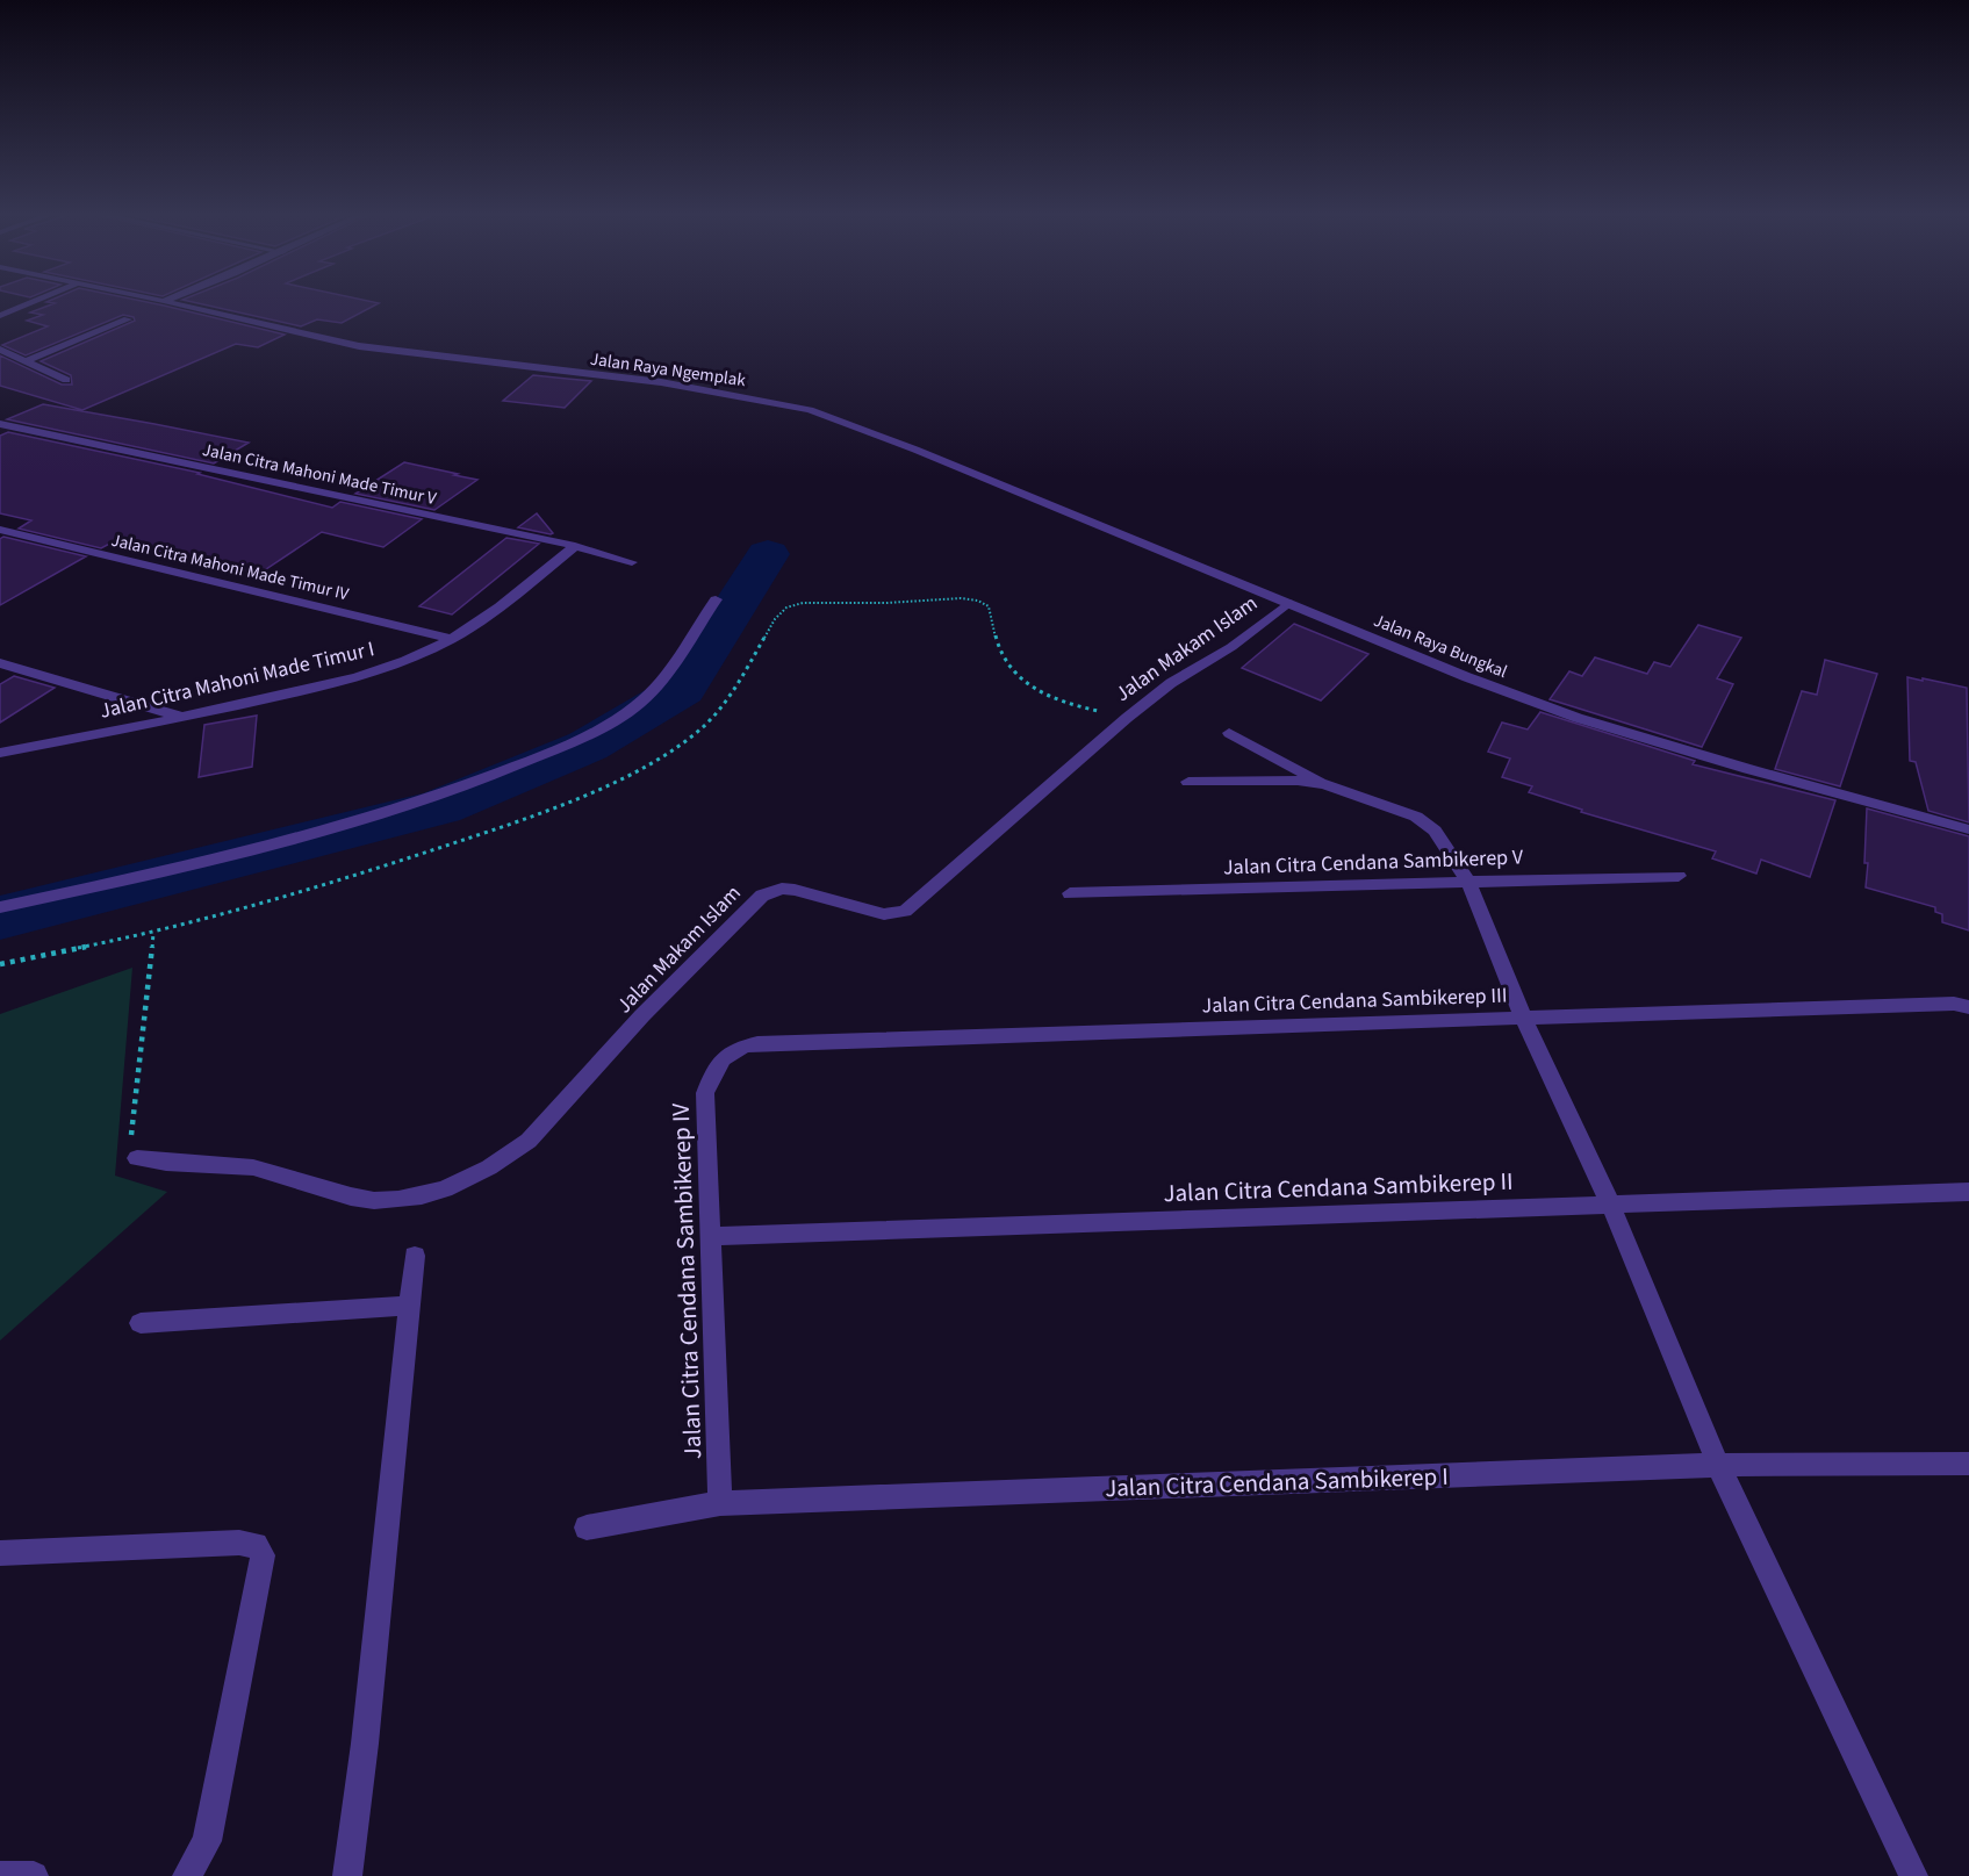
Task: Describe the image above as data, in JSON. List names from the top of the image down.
{
  "streets": {
    "street": [
      "Jalan Raya Ngemplak",
      "Jalan Citra Mahoni Made Timur V",
      "Jalan Citra Mahoni Made Timur IV",
      "Jalan Raya Bungkal",
      "Jalan Makam Islam",
      "Jalan Citra Mahoni Made Timur I",
      "Jalan Citra Cendana Sambikerep V",
      "Jalan Citra Cendana Sambikerep III",
      "Jalan Citra Cendana Sambikerep II",
      "Jalan Citra Cendana Sambikerep IV",
      "Jalan Citra Cendana Sambikerep I"
    ]
  },
  "crossings": [
    ["Jalan Raya Ngemplak", "Jalan Raya Bungkal"],
    ["Jalan Citra Mahoni Made Timur V", "Jalan Citra Mahoni Made Timur I"],
    ["Jalan Citra Mahoni Made Timur IV", "Jalan Citra Mahoni Made Timur I"],
    ["Jalan Raya Bungkal", "Jalan Makam Islam"],
    ["Jalan Citra Cendana Sambikerep III", "Jalan Citra Cendana Sambikerep IV"],
    ["Jalan Citra Cendana Sambikerep II", "Jalan Citra Cendana Sambikerep IV"],
    ["Jalan Citra Cendana Sambikerep IV", "Jalan Citra Cendana Sambikerep I"]
  ]
}
